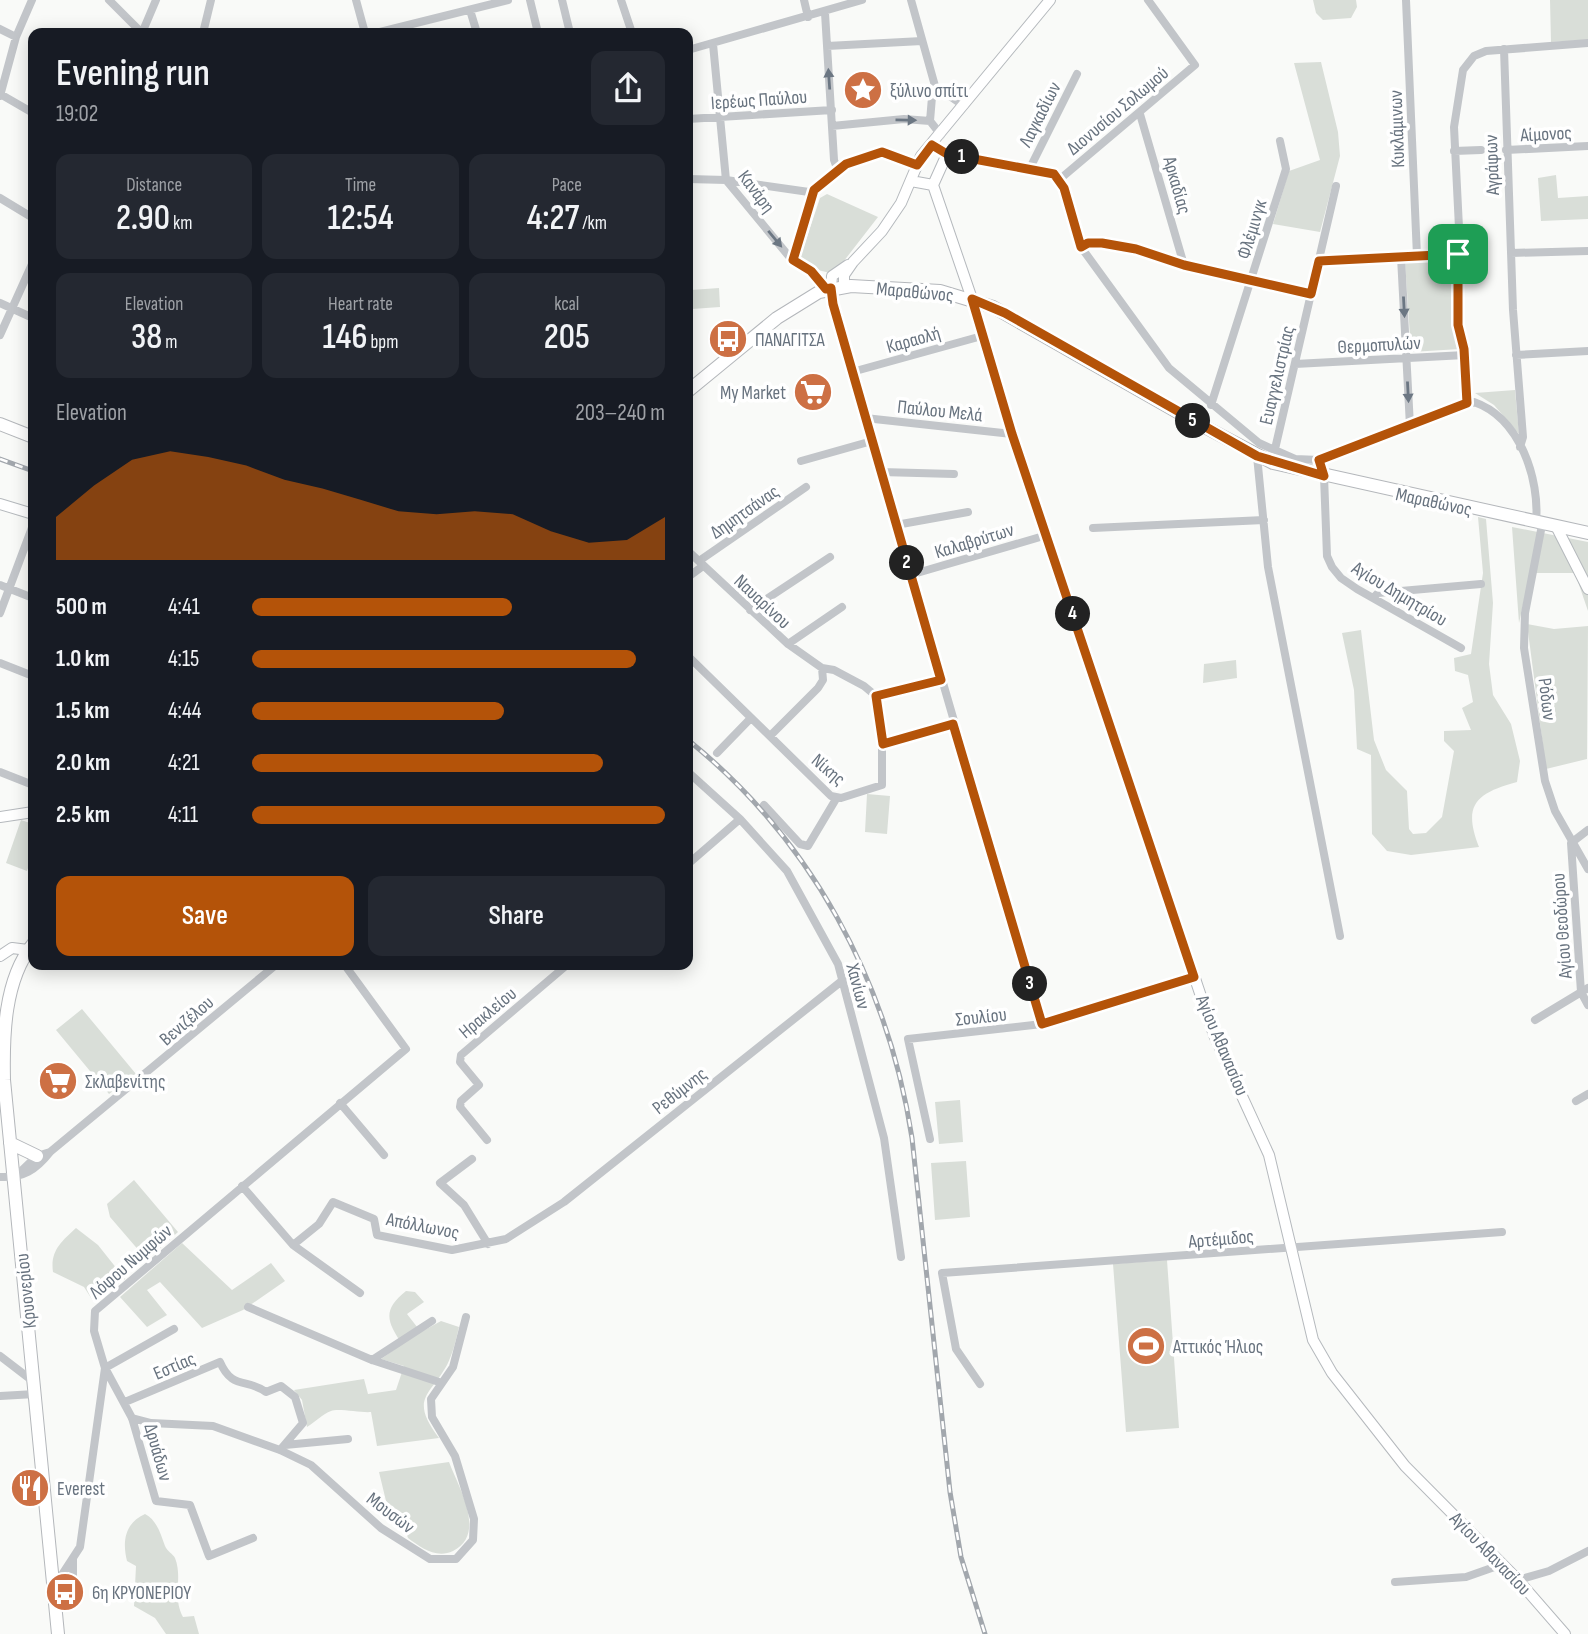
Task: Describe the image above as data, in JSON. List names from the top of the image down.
{
  "streets": {
    "main road": ["Μαραθώνος", "Κρυονερίου"],
    "street": [
      "Ιερέως Παύλου",
      "Διονυσίου Σολωμού",
      "Λαγκαδίων",
      "Κυκλάμινων",
      "Αίμονος",
      "Αγράφων",
      "Αρκαδίας",
      "Κανάρη",
      "Φλέμινγκ",
      "Καραολή",
      "Θερμοπυλών",
      "Ευαγγελιστρίας",
      "Παύλου Μελά",
      "Δημητσάνας",
      "Καλαβρύτων",
      "Αγίου Δημητρίου",
      "Ναυαρίνου",
      "Ρόδων",
      "Νίκης",
      "Αγίου Θεοδώρου",
      "Χανίων",
      "Ηρακλείου",
      "Σουλίου",
      "Βενιζέλου",
      "Αγίου Αθανασίου",
      "Ρεθύμνης",
      "Απόλλωνος",
      "Αρτέμιδος",
      "Λόφου Νυμφών",
      "Εστίας",
      "Δρυάδων",
      "Μουσών"
    ]
  },
  "crossings": [
    ["Ιερέως Παύλου", "Κανάρη"],
    ["Διονυσίου Σολωμού", "Αρκαδίας"],
    ["Αίμονος", "Αγράφων"],
    ["Αγράφων", "Ρόδων"],
    ["Κανάρη", "Μαραθώνος"],
    ["Μαραθώνος", "Αγίου Δημητρίου"],
    ["Μαραθώνος", "Ρόδων"],
    ["Μαραθώνος", "Αγίου Αθανασίου"],
    ["Καραολή", "Αγίου Αθανασίου"],
    ["Θερμοπυλών", "Ευαγγελιστρίας"],
    ["Παύλου Μελά", "Αγίου Αθανασίου"],
    ["Δημητσάνας", "Ναυαρίνου"],
    ["Καλαβρύτων", "Αγίου Αθανασίου"],
    ["Ρόδων", "Αγίου Θεοδώρου"],
    ["Χανίων", "Ρεθύμνης"],
    ["Σουλίου", "Αγίου Αθανασίου"],
    ["Βενιζέλου", "Κρυονερίου"],
    ["Αγίου Αθανασίου", "Αρτέμιδος"],
    ["Ρεθύμνης", "Απόλλωνος"],
    ["Λόφου Νυμφών", "Κρυονερίου"],
    ["Λόφου Νυμφών", "Δρυάδων"],
    ["Εστίας", "Δρυάδων"],
    ["Εστίας", "Μουσών"],
    ["Δρυάδων", "Μουσών"]
  ],
  "one_way": ["Κανάρη"],
  "places": {
    "place": ["ξύλινο σπίτι"],
    "bus stop": ["ΠΑΝΑΓΙΤΣΑ", "6η ΚΡΥΟΝΕΡΙΟΥ"],
    "supermarket": ["My Market", "Σκλαβενίτης"],
    "sports": ["Αττικός Ήλιος"],
    "restaurant": ["Everest"]
  },
  "page": {
    "heading": ["Evening run", "19:02"],
    "pins": [
      "1",
      "5",
      "2",
      "4",
      "3"
    ],
    "stats": [
      ["Distance", "2.90 km"],
      ["Time", "12:54"],
      ["Pace", "4:27 /km"],
      ["Elevation", "38 m"],
      ["Heart rate", "146 bpm"],
      ["kcal", "205"]
    ],
    "chart": ["Elevation", "203–240 m"],
    "list": [
      {
        "name": "500 m",
        "note": "4:41"
      },
      {
        "name": "1.0 km",
        "note": "4:15"
      },
      {
        "name": "1.5 km",
        "note": "4:44"
      },
      {
        "name": "2.0 km",
        "note": "4:21"
      },
      {
        "name": "2.5 km",
        "note": "4:11"
      }
    ],
    "buttons": ["Save", "Share"]
  }
}
